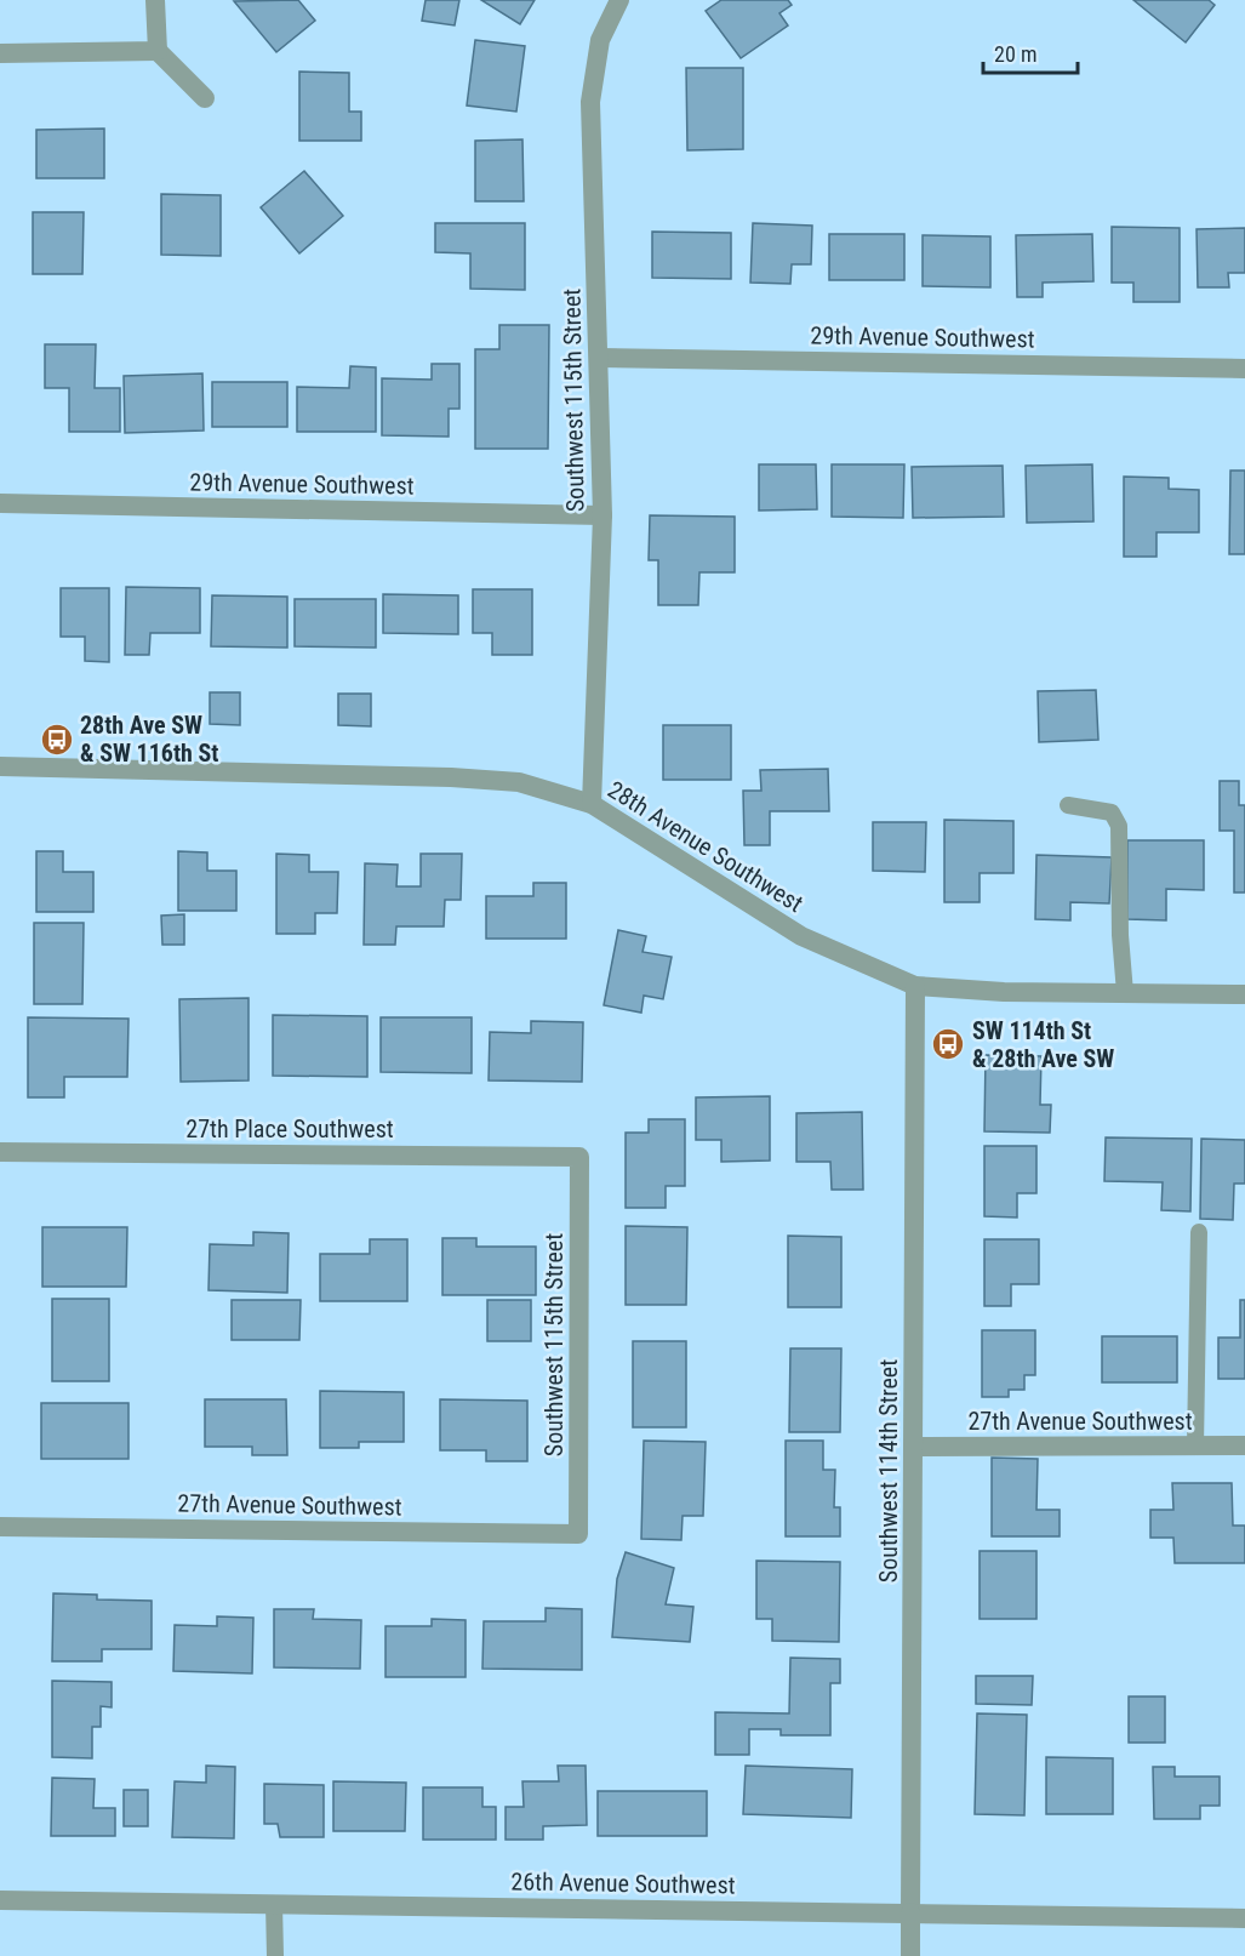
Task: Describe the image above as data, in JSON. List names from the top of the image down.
{
  "streets": {
    "street": [
      "29th Avenue Southwest",
      "Southwest 115th Street",
      "28th Avenue Southwest",
      "27th Place Southwest",
      "27th Avenue Southwest",
      "Southwest 114th Street",
      "26th Avenue Southwest"
    ]
  },
  "crossings": [
    ["29th Avenue Southwest", "Southwest 115th Street"],
    ["Southwest 115th Street", "28th Avenue Southwest"],
    ["Southwest 115th Street", "27th Place Southwest"],
    ["Southwest 115th Street", "27th Avenue Southwest"],
    ["28th Avenue Southwest", "Southwest 114th Street"],
    ["27th Avenue Southwest", "Southwest 114th Street"],
    ["Southwest 114th Street", "26th Avenue Southwest"]
  ],
  "places": {
    "bus stop": ["28th Ave SW & SW 116th St", "SW 114th St & 28th Ave SW"]
  },
  "scale_bar": "20 m"
}
